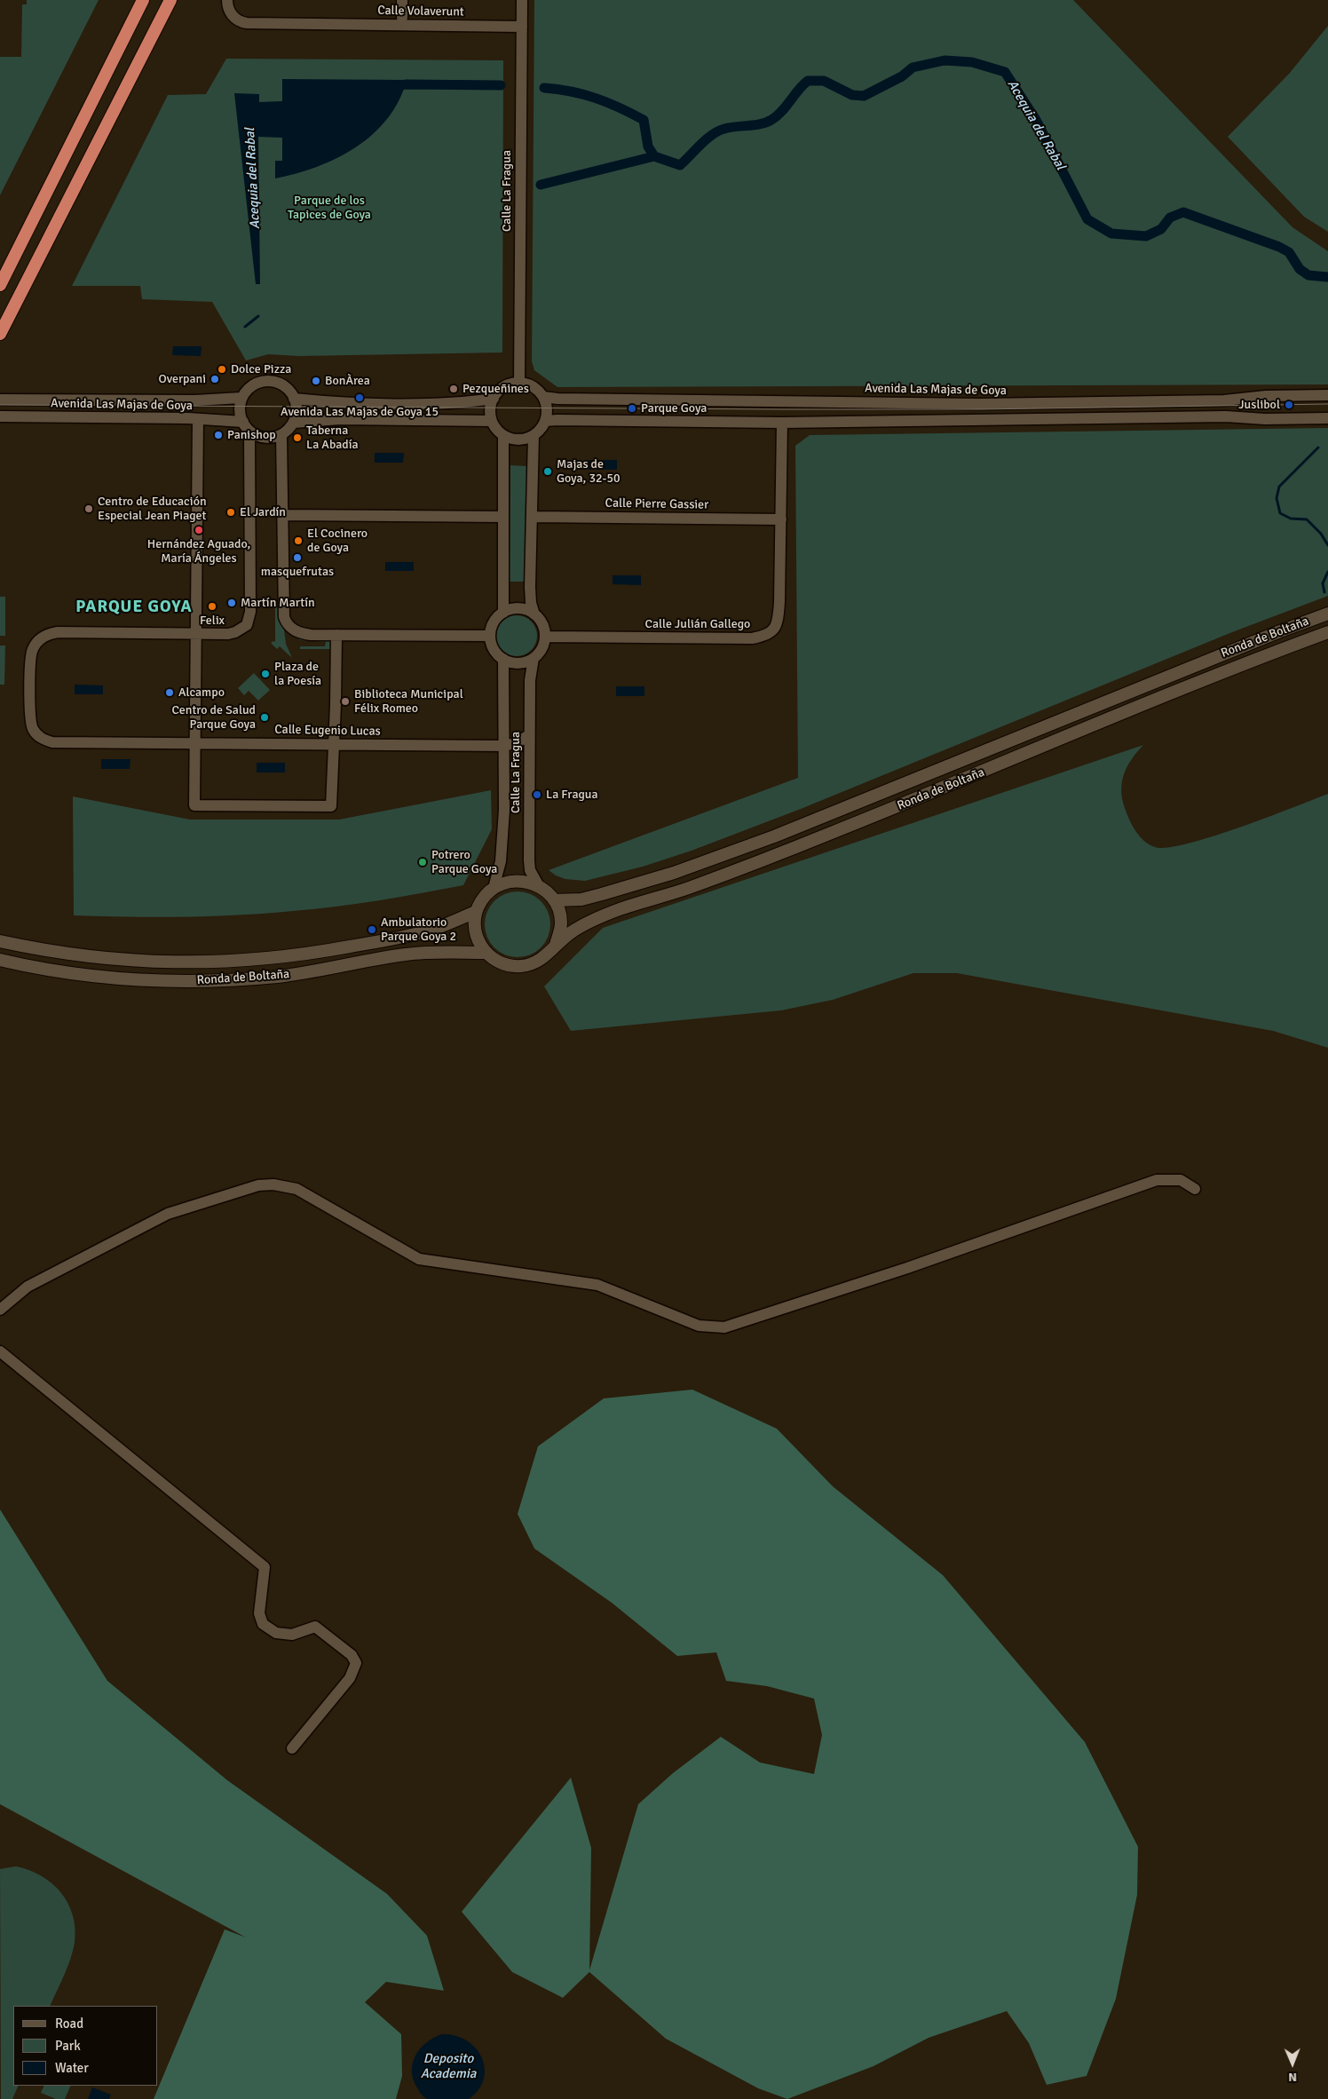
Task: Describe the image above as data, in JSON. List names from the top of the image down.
{
  "streets": {
    "main road": ["Ronda de Boltaña"],
    "street": [
      "Calle Volaverunt",
      "Calle La Fragua",
      "Avenida Las Majas de Goya",
      "Calle Pierre Gassier",
      "Calle Julián Gallego",
      "Calle Eugenio Lucas"
    ]
  },
  "crossings": [
    ["Calle Volaverunt", "Calle La Fragua"],
    ["Calle La Fragua", "Avenida Las Majas de Goya"],
    ["Calle La Fragua", "Calle Julián Gallego"],
    ["Calle La Fragua", "Ronda de Boltaña"],
    ["Calle La Fragua", "Calle Eugenio Lucas"],
    ["Avenida Las Majas de Goya", "Calle Eugenio Lucas"],
    ["Calle Pierre Gassier", "Calle Julián Gallego"]
  ],
  "districts": ["PARQUE GOYA"],
  "water": ["Acequia del Rabal", "Deposito Academia"],
  "parks": ["Parque de los Tapices de Goya"],
  "places": [
    "Dolce Pizza",
    "Overpani",
    "BonÀrea",
    "Pezqueñines",
    "Avenida Las Majas de Goya 15",
    "Juslibol",
    "Parque Goya",
    "Panishop",
    "Taberna La Abadía",
    "Majas de Goya, 32-50",
    "Centro de Educación Especial Jean Piaget",
    "El Jardín",
    "Hernández Aguado, María Ángeles",
    "El Cocinero de Goya",
    "masquefrutas",
    "Martín Martín",
    "Felix",
    "Plaza de la Poesía",
    "Alcampo",
    "Biblioteca Municipal Félix Romeo",
    "Centro de Salud Parque Goya",
    "La Fragua",
    "Potrero Parque Goya",
    "Ambulatorio Parque Goya 2"
  ],
  "legend": ["Road", "Park", "Water"],
  "north": "bottom"
}
